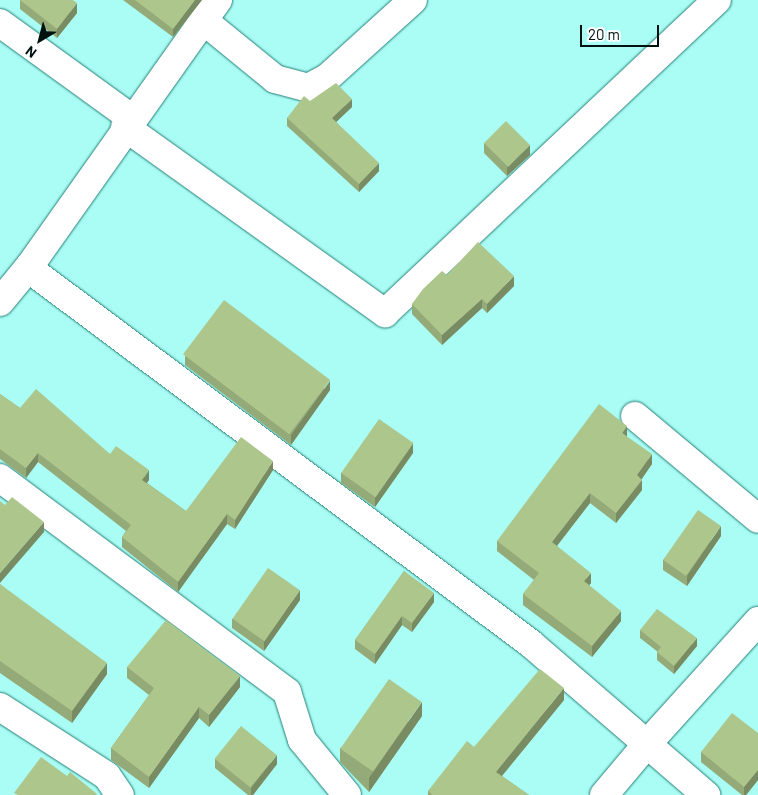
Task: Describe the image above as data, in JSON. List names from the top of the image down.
{
  "scale_bar": "20 m",
  "north": "bottom left"
}
